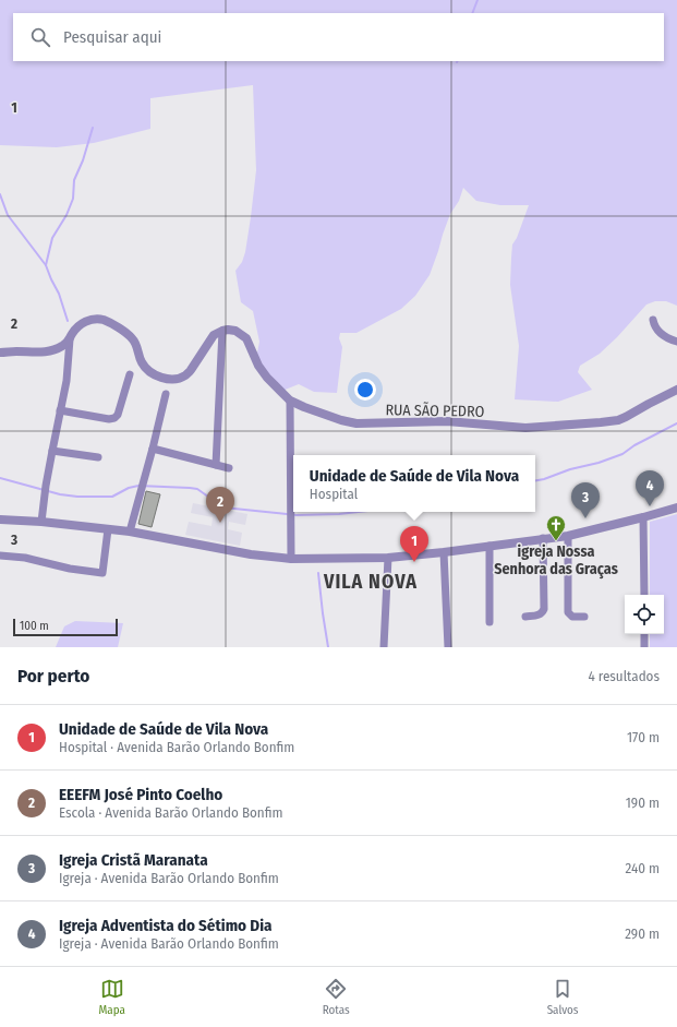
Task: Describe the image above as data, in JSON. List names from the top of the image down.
{
  "streets": {
    "street": ["RUA SÃO PEDRO"]
  },
  "districts": ["VILA NOVA"],
  "places": {
    "church": ["igreja Nossa Senhora das Graças"]
  },
  "scale_bar": "100 m",
  "page": {
    "search": "Pesquisar aqui",
    "popup": ["Unidade de Saúde de Vila Nova", "Hospital"],
    "pins": [
      "4",
      "3",
      "2",
      "1"
    ],
    "scale": "100 m",
    "heading": ["Por perto", "4 resultados"],
    "list": [
      {
        "mark": "1",
        "name": "Unidade de Saúde de Vila Nova",
        "note": "Hospital · Avenida Barão Orlando Bonfim",
        "value": "170 m"
      },
      {
        "mark": "2",
        "name": "EEEFM José Pinto Coelho",
        "note": "Escola · Avenida Barão Orlando Bonfim",
        "value": "190 m"
      },
      {
        "mark": "3",
        "name": "Igreja Cristã Maranata",
        "note": "Igreja · Avenida Barão Orlando Bonfim",
        "value": "240 m"
      },
      {
        "mark": "4",
        "name": "Igreja Adventista do Sétimo Dia",
        "note": "Igreja · Avenida Barão Orlando Bonfim",
        "value": "290 m"
      }
    ],
    "nav": ["Mapa", "Rotas", "Salvos"]
  },
  "grid": {
    "rows": ["1", "2", "3"]
  }
}
